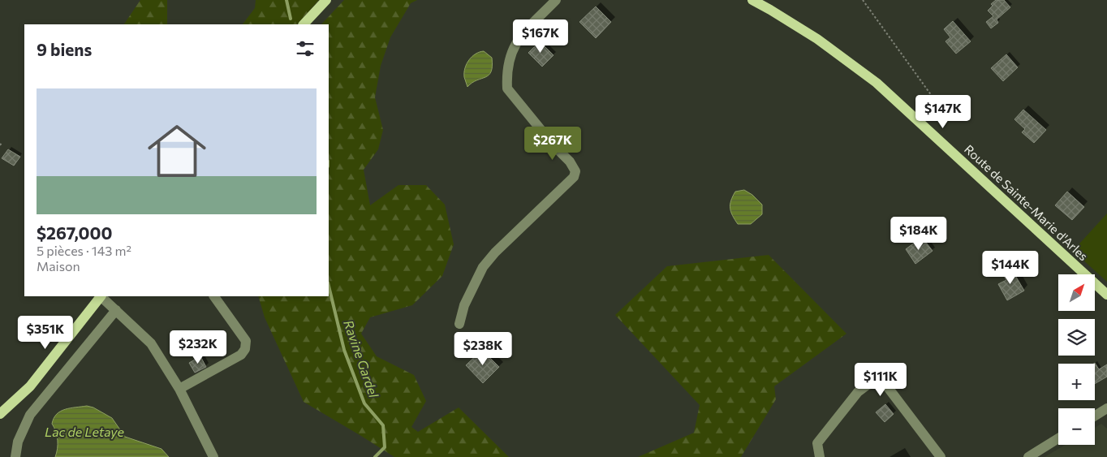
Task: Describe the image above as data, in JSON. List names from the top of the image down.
{
  "streets": {
    "main road": ["Route de Sainte-Marie d'Arles"]
  },
  "water": ["Ravine Gardel", "Lac de Letaye"],
  "north": "top right",
  "page": {
    "price": [
      "$167K",
      "$147K",
      "$267K",
      "$184K",
      "$144K",
      "$351K",
      "$232K",
      "$238K",
      "$111K"
    ],
    "heading": "9 biens",
    "list": [
      {
        "name": "$267,000",
        "note": "5 pièces · 143 m² · Maison"
      }
    ],
    "map_buttons": ["+", "−"]
  }
}
